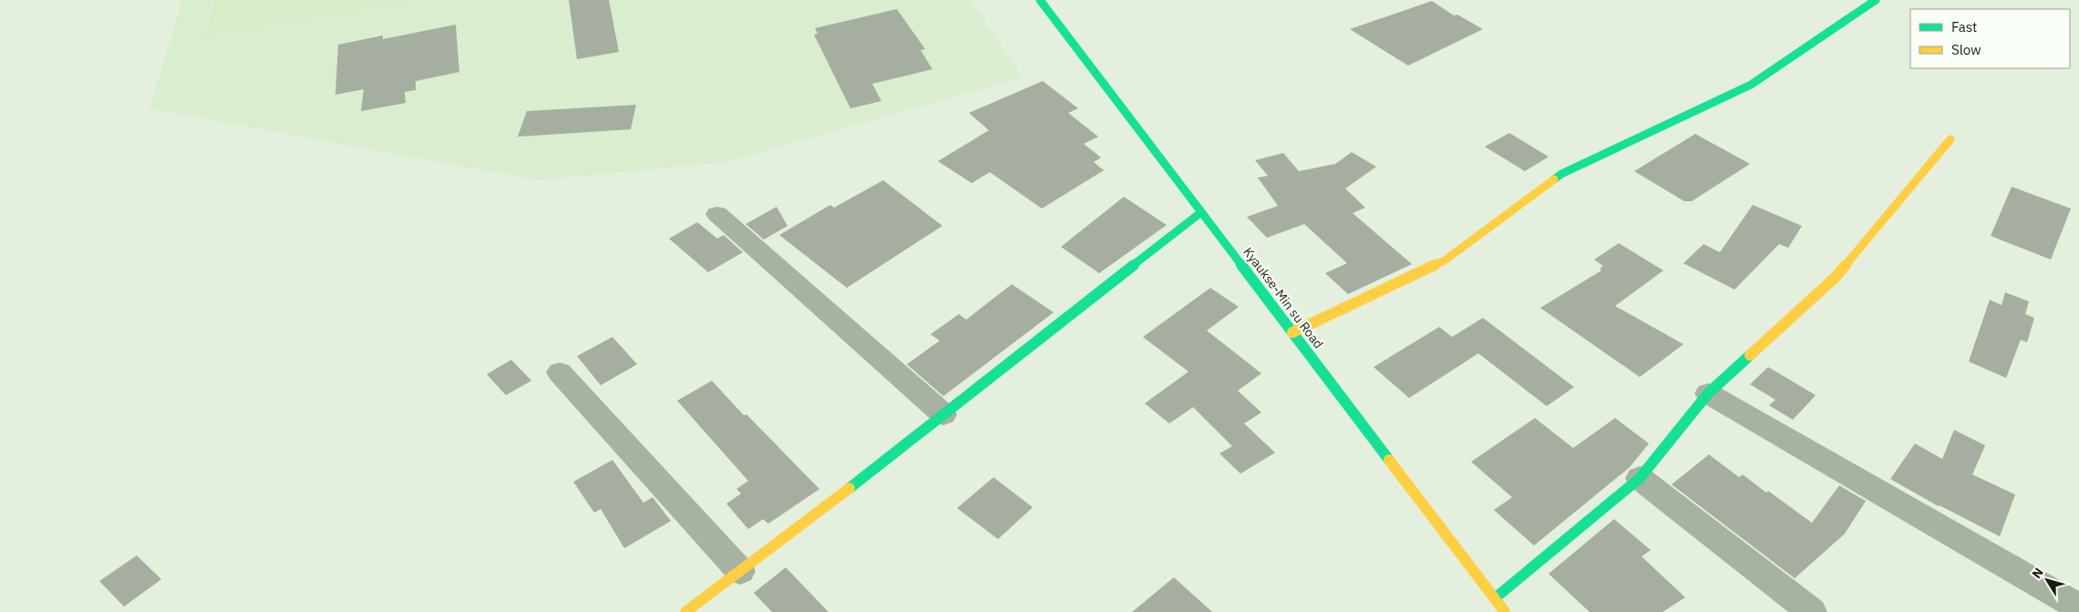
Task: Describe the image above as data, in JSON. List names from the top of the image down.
{
  "streets": {
    "street": ["Kyaukse-Min su Road"]
  },
  "legend": ["Fast", "Slow"],
  "north": "top left"
}
